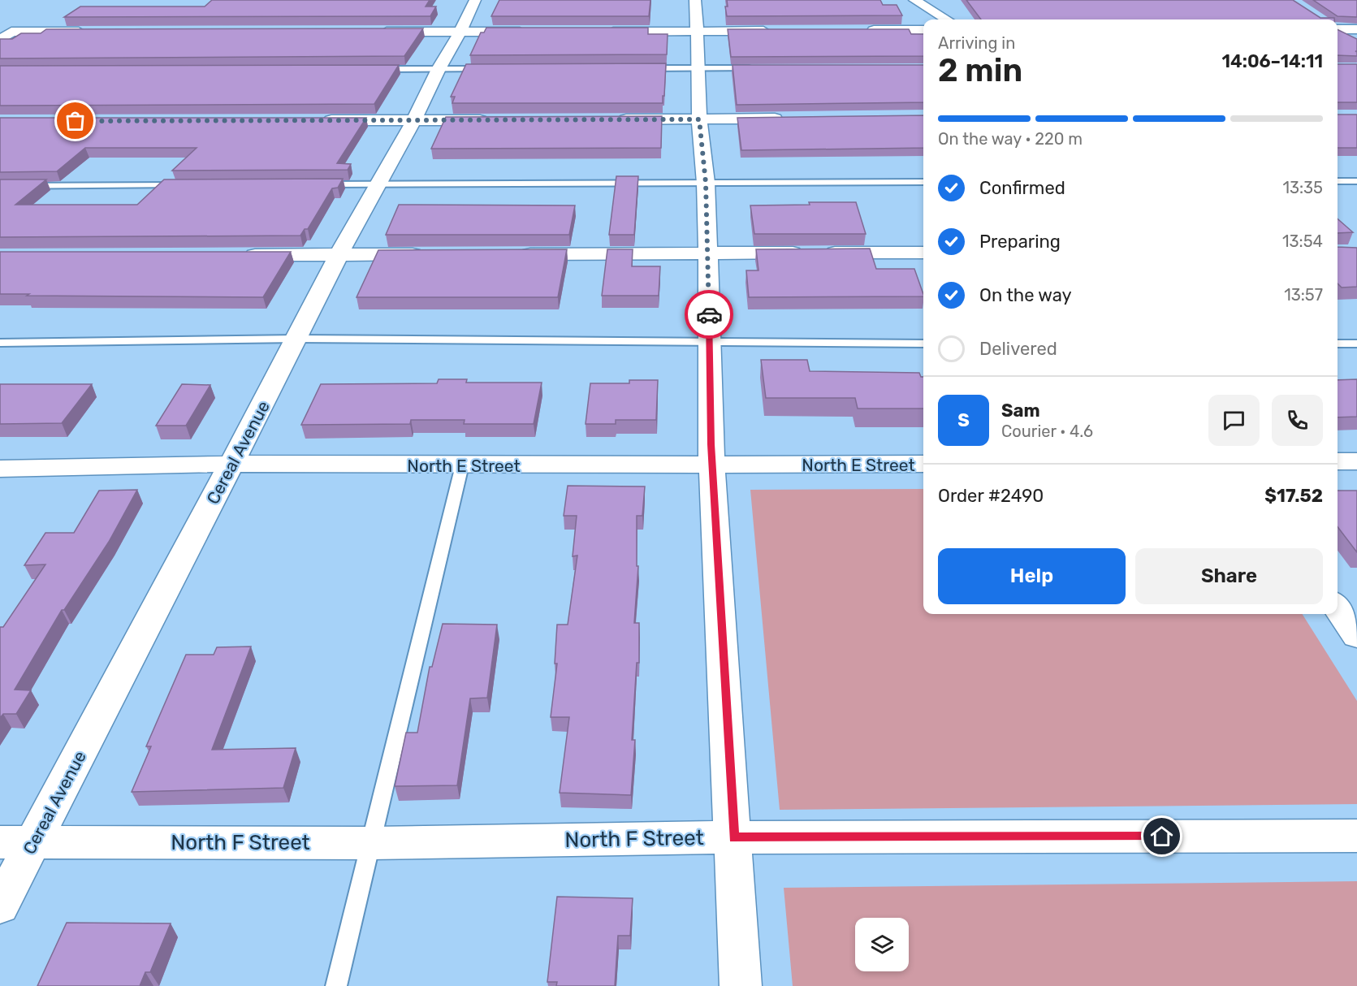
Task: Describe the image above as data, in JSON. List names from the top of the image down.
{
  "streets": {
    "street": ["Cereal Avenue", "North E Street", "North F Street"]
  },
  "crossings": [
    ["Cereal Avenue", "North E Street"],
    ["Cereal Avenue", "North F Street"]
  ],
  "page": {
    "heading": ["2 min", "Arriving in", "14:06–14:11"],
    "panel": [
      "Sam",
      "Courier · 4.6",
      "Order #2490",
      "$17.52"
    ],
    "bar": "On the way · 220 m",
    "list": [
      ["Confirmed", "13:35"],
      ["Preparing", "13:54"],
      ["On the way", "13:57"],
      "Delivered"
    ],
    "round": "S",
    "buttons": ["Help", "Share"]
  }
}
